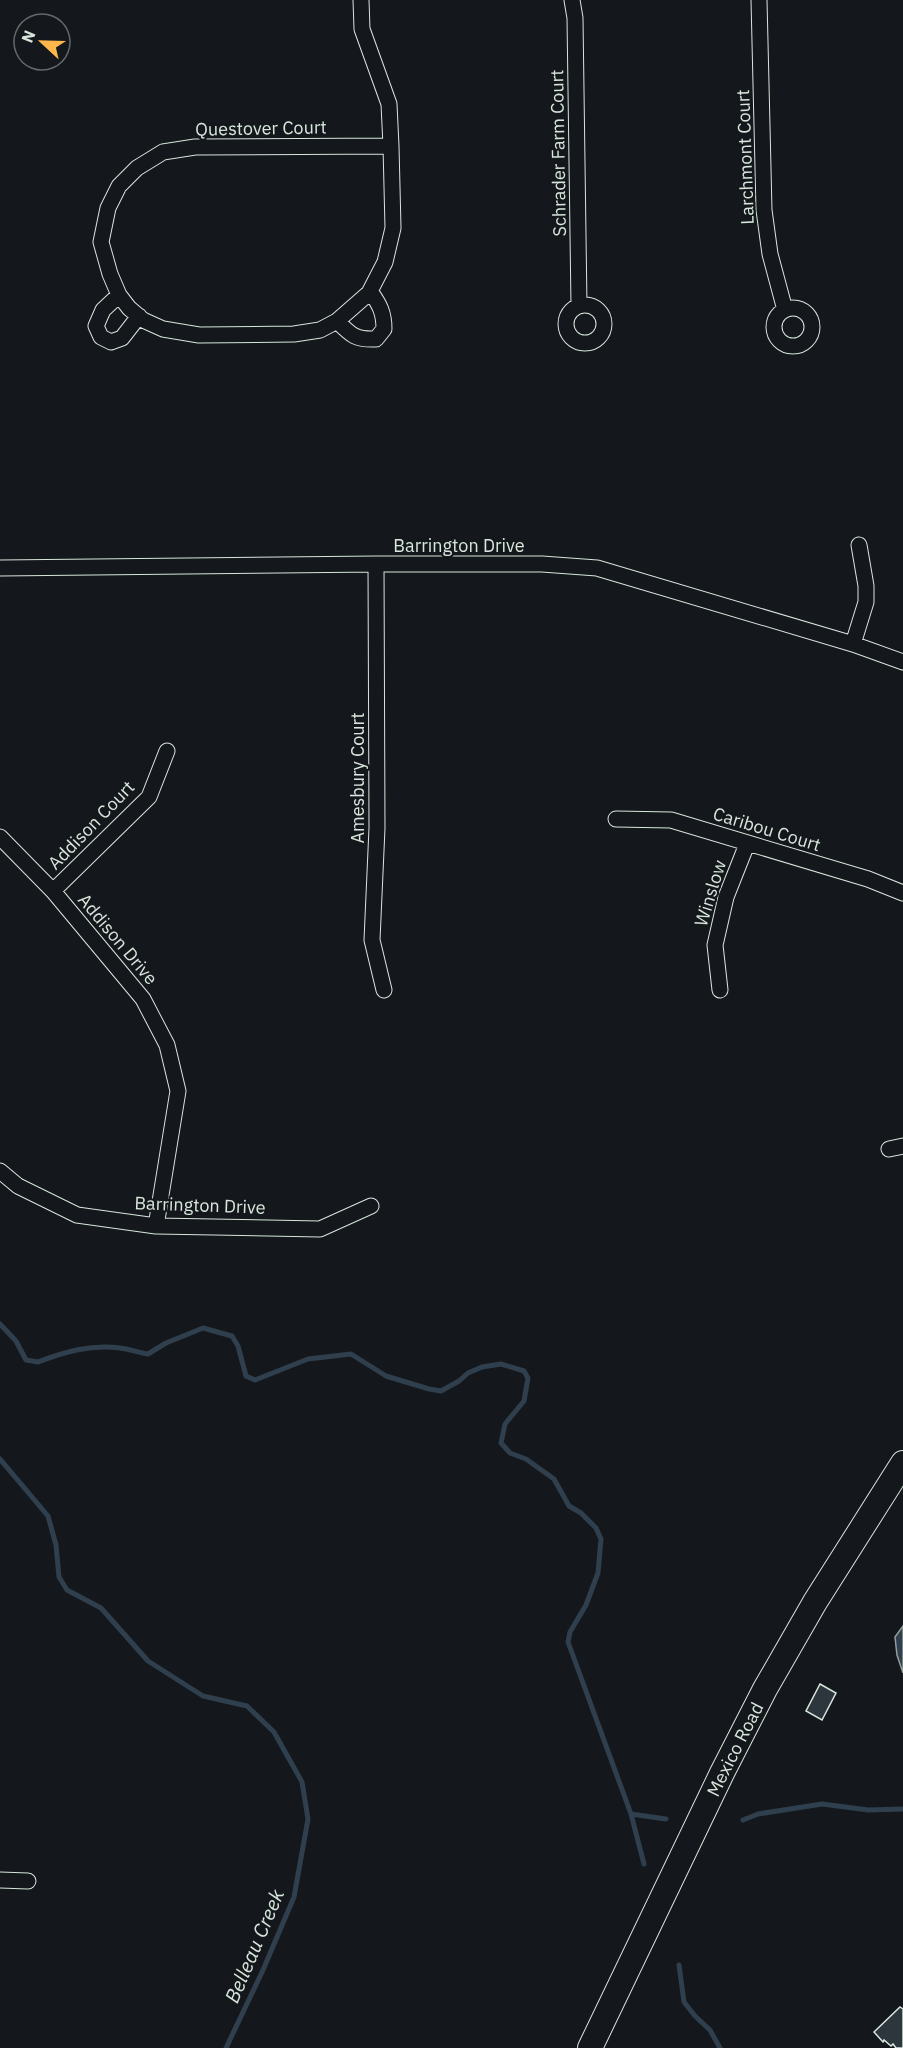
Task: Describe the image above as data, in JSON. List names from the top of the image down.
{
  "streets": {
    "main road": ["Mexico Road"],
    "street": [
      "Questover Court",
      "Schrader Farm Court",
      "Larchmont Court",
      "Barrington Drive",
      "Amesbury Court",
      "Addison Court",
      "Caribou Court",
      "Winslow",
      "Addison Drive"
    ]
  },
  "crossings": [
    ["Barrington Drive", "Amesbury Court"],
    ["Barrington Drive", "Addison Drive"],
    ["Addison Court", "Addison Drive"],
    ["Caribou Court", "Winslow"]
  ],
  "water": ["Belleau Creek"],
  "north": "left"
}
